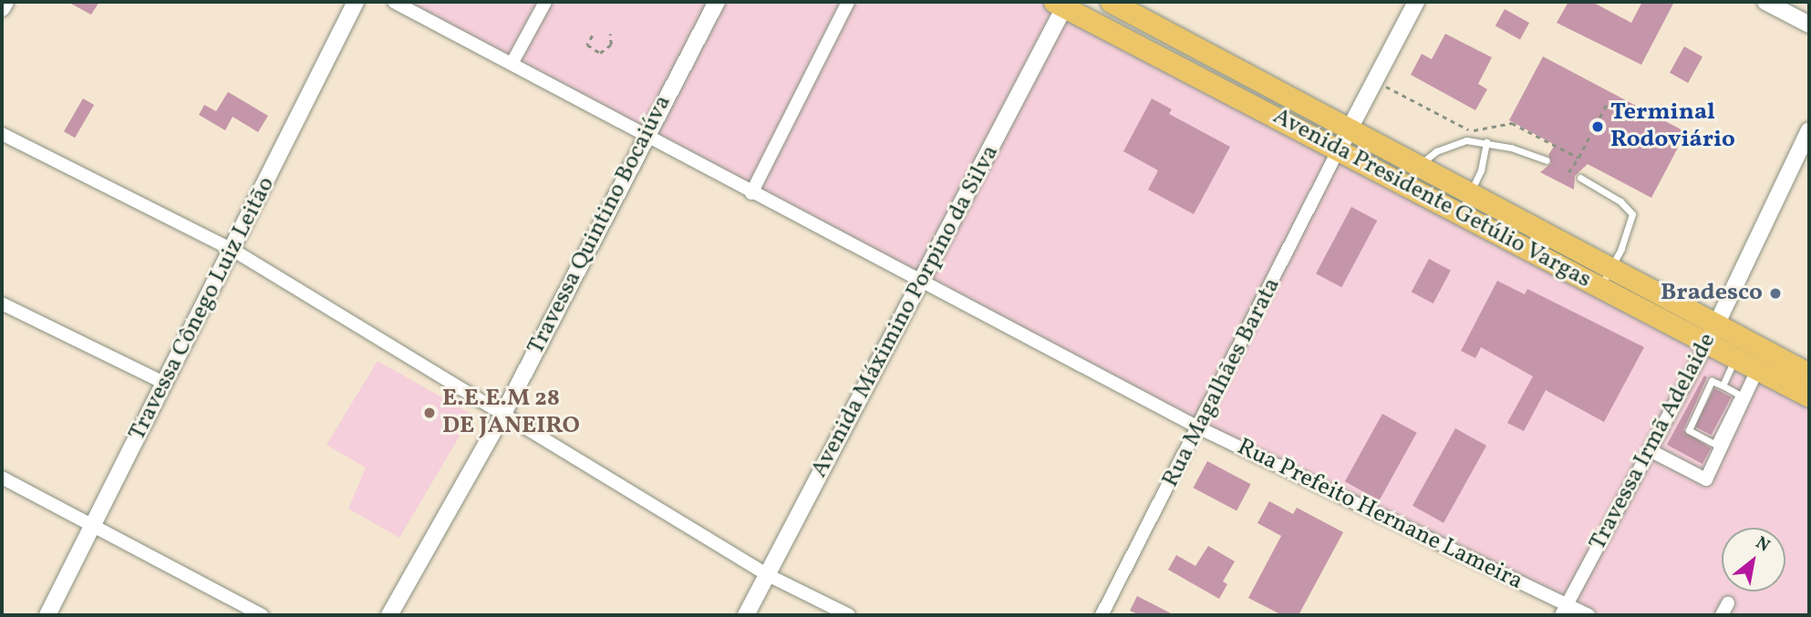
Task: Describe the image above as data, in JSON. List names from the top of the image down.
{
  "streets": {
    "highway": ["Avenida Presidente Getúlio Vargas"],
    "street": [
      "Travessa Quintino Bocaiúva",
      "Travessa Cônego Luiz Leitão",
      "Avenida Máximino Porpino da Silva",
      "Rua Magalhães Barata",
      "Travessa Irmã Adelaide",
      "Rua Prefeito Hernane Lameira"
    ]
  },
  "crossings": [
    ["Avenida Presidente Getúlio Vargas", "Avenida Máximino Porpino da Silva"],
    ["Avenida Presidente Getúlio Vargas", "Rua Magalhães Barata"],
    ["Avenida Presidente Getúlio Vargas", "Travessa Irmã Adelaide"],
    ["Travessa Quintino Bocaiúva", "Rua Prefeito Hernane Lameira"],
    ["Avenida Máximino Porpino da Silva", "Rua Prefeito Hernane Lameira"],
    ["Rua Magalhães Barata", "Rua Prefeito Hernane Lameira"],
    ["Travessa Irmã Adelaide", "Rua Prefeito Hernane Lameira"]
  ],
  "places": ["Terminal Rodoviário", "Bradesco", "E.E.E.M 28 DE JANEIRO"],
  "north": "top right"
}
